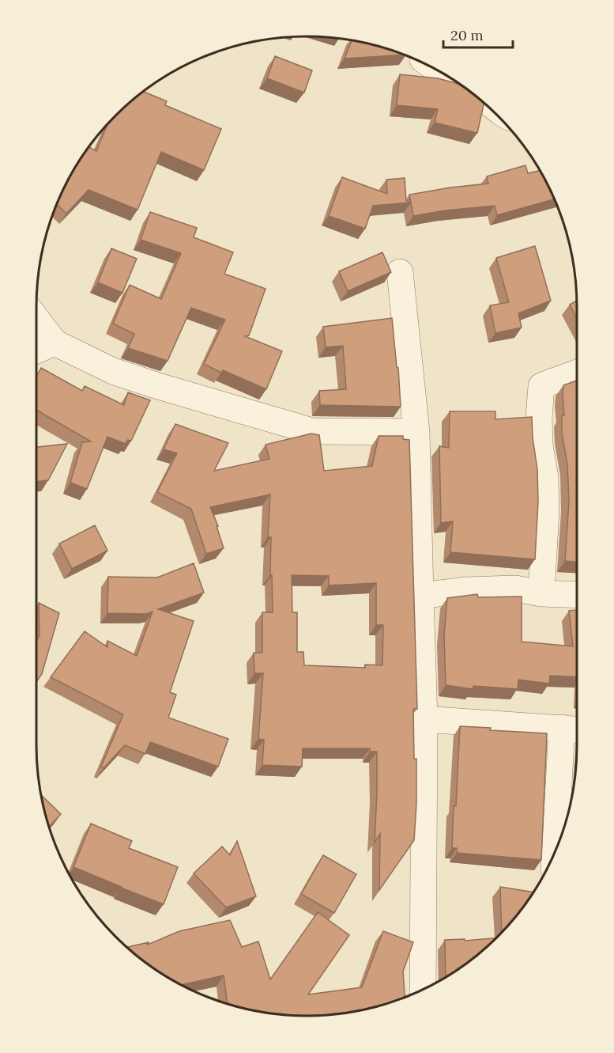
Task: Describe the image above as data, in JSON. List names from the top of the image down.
{
  "scale_bar": "20 m"
}
